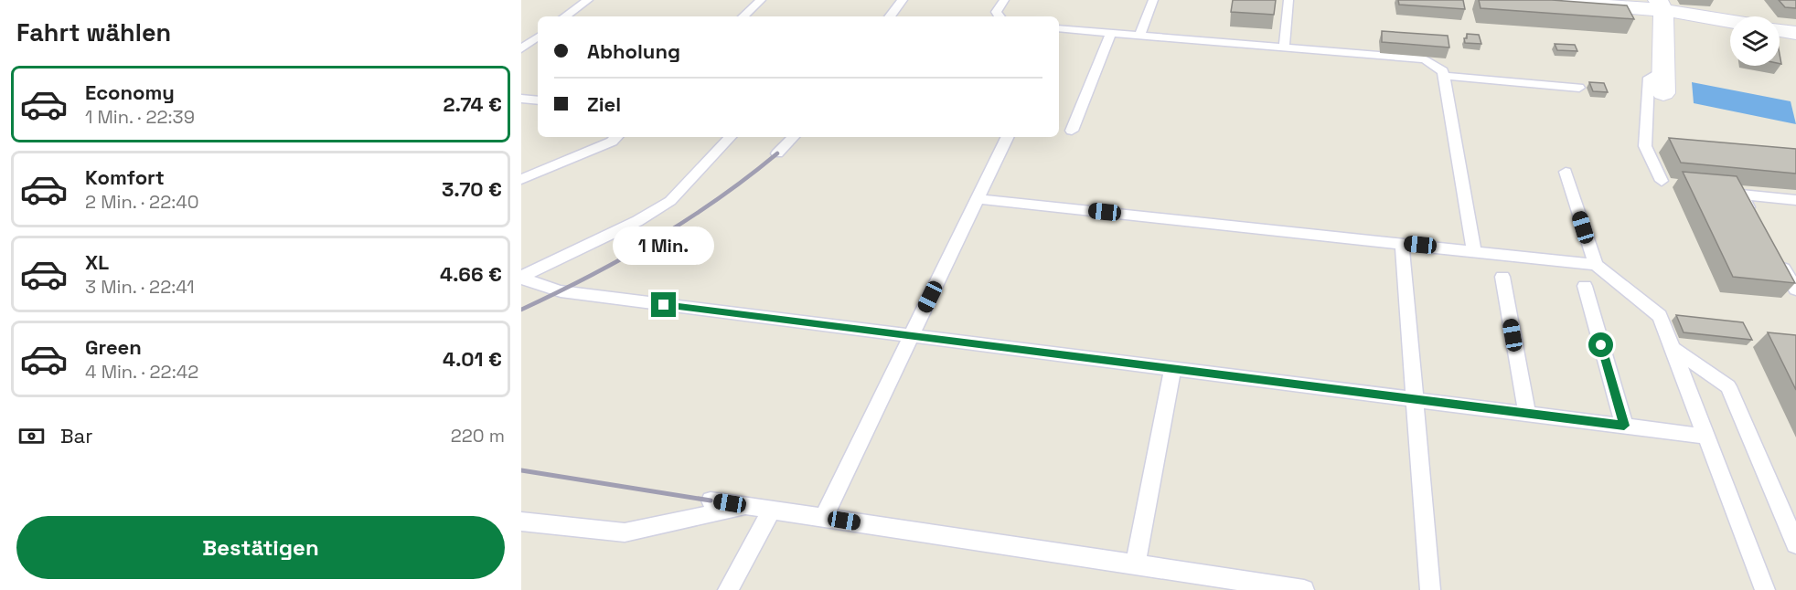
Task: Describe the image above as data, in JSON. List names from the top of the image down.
{
  "page": {
    "heading": "Fahrt wählen",
    "banner": ["Abholung", "Ziel"],
    "list": [
      {
        "name": "Economy",
        "note": "1 Min. · 22:39",
        "value": "2.74 €"
      },
      {
        "name": "Komfort",
        "note": "2 Min. · 22:40",
        "value": "3.70 €"
      },
      {
        "name": "XL",
        "note": "3 Min. · 22:41",
        "value": "4.66 €"
      },
      {
        "name": "Green",
        "note": "4 Min. · 22:42",
        "value": "4.01 €"
      }
    ],
    "bubble": "1 Min.",
    "pay": ["Bar", "220 m"],
    "buttons": "Bestätigen"
  }
}
